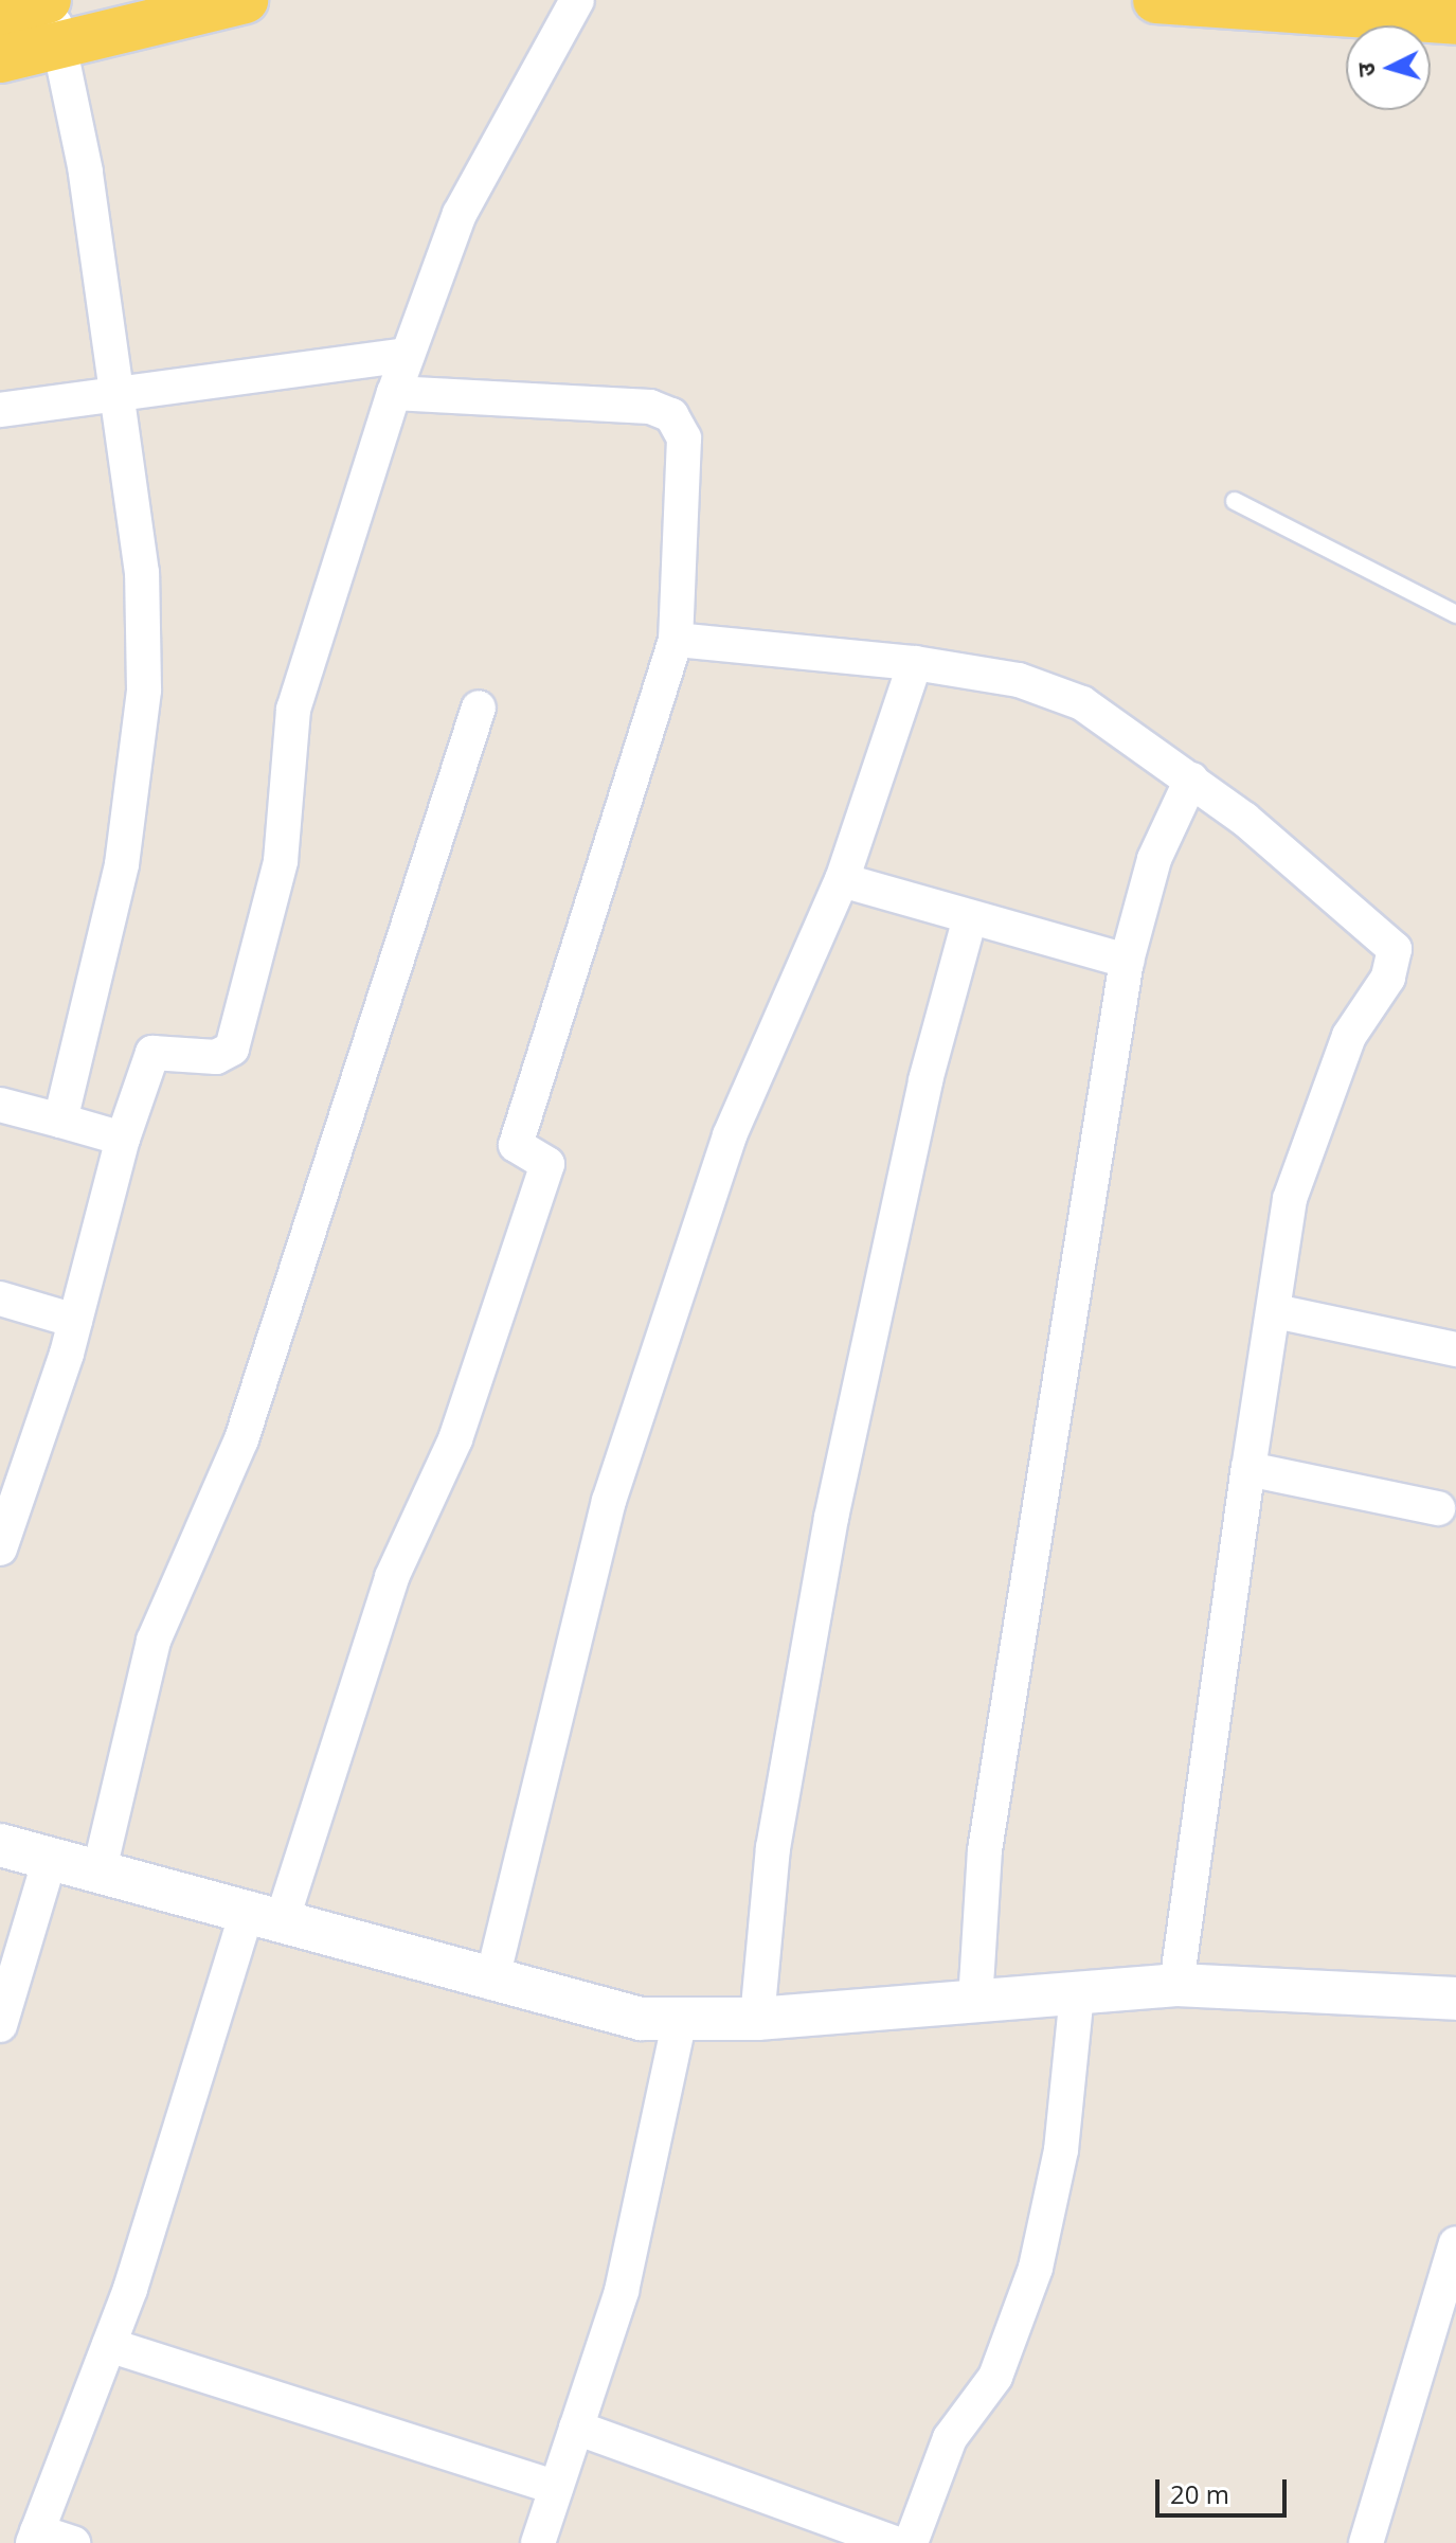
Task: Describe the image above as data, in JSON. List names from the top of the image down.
{
  "scale_bar": "20 m",
  "north": "left"
}
